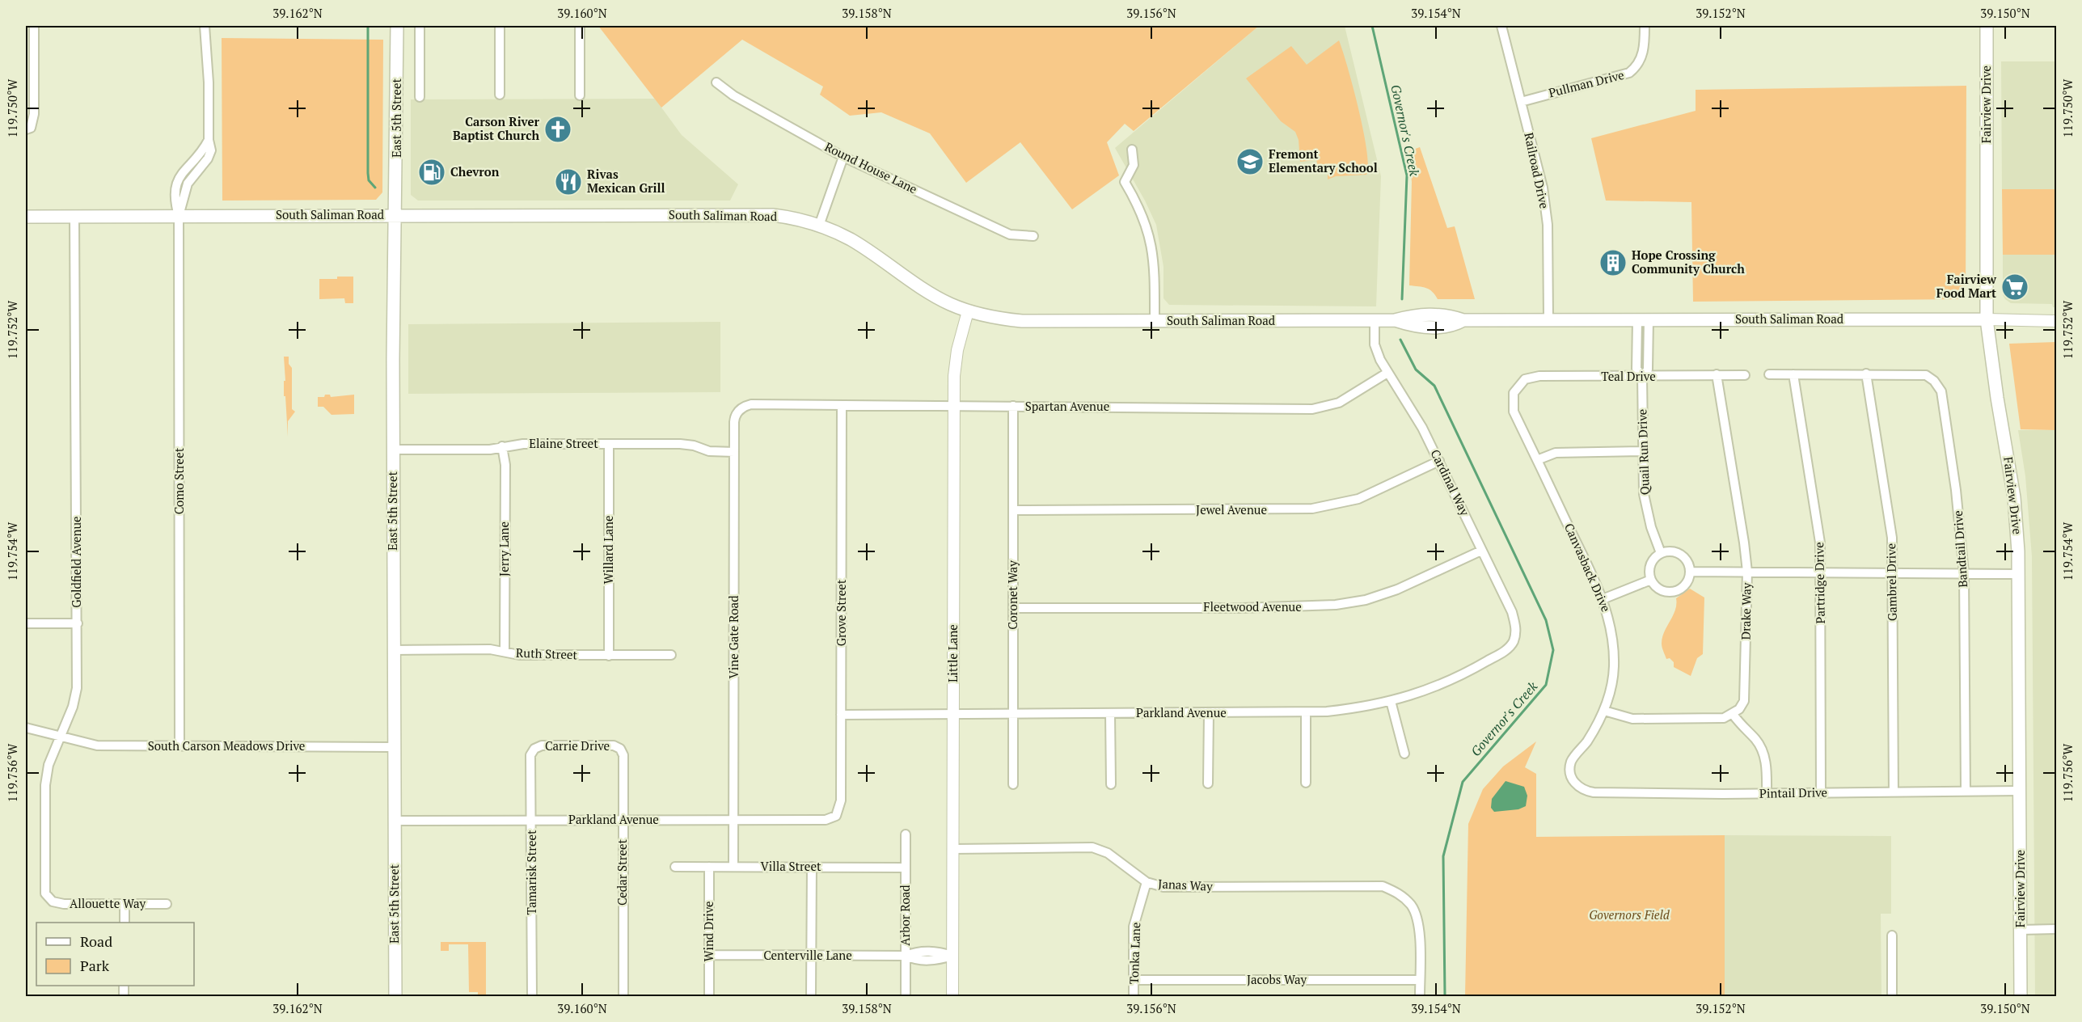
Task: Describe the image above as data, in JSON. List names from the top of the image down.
{
  "streets": {
    "main road": ["Fairview Drive", "East 5th Street", "South Saliman Road"],
    "street": [
      "Pullman Drive",
      "Round House Lane",
      "Railroad Drive",
      "Teal Drive",
      "Spartan Avenue",
      "Elaine Street",
      "Quail Run Drive",
      "Como Street",
      "Cardinal Way",
      "Jewel Avenue",
      "Jerry Lane",
      "Bandtail Drive",
      "Willard Lane",
      "Goldfield Avenue",
      "Canvasback Drive",
      "Gambrel Drive",
      "Partridge Drive",
      "Coronet Way",
      "Fleetwood Avenue",
      "Drake Way",
      "Grove Street",
      "Vine Gate Road",
      "Little Lane",
      "Ruth Street",
      "Parkland Avenue",
      "South Carson Meadows Drive",
      "Carrie Drive",
      "Pintail Drive",
      "Villa Street",
      "Tamarisk Street",
      "Cedar Street",
      "Janas Way",
      "Allouette Way",
      "Arbor Road",
      "Wind Drive",
      "Tonka Lane",
      "Centerville Lane",
      "Jacobs Way"
    ]
  },
  "crossings": [
    ["Pullman Drive", "Railroad Drive"],
    ["Fairview Drive", "South Saliman Road"],
    ["Fairview Drive", "Pintail Drive"],
    ["East 5th Street", "South Saliman Road"],
    ["East 5th Street", "Elaine Street"],
    ["East 5th Street", "Ruth Street"],
    ["East 5th Street", "Parkland Avenue"],
    ["East 5th Street", "South Carson Meadows Drive"],
    ["Railroad Drive", "South Saliman Road"],
    ["South Saliman Road", "Quail Run Drive"],
    ["South Saliman Road", "Como Street"],
    ["South Saliman Road", "Cardinal Way"],
    ["South Saliman Road", "Goldfield Avenue"],
    ["South Saliman Road", "Little Lane"],
    ["Teal Drive", "Quail Run Drive"],
    ["Teal Drive", "Canvasback Drive"],
    ["Teal Drive", "Drake Way"],
    ["Spartan Avenue", "Cardinal Way"],
    ["Spartan Avenue", "Coronet Way"],
    ["Spartan Avenue", "Grove Street"],
    ["Spartan Avenue", "Vine Gate Road"],
    ["Spartan Avenue", "Little Lane"],
    ["Elaine Street", "Jerry Lane"],
    ["Elaine Street", "Willard Lane"],
    ["Elaine Street", "Vine Gate Road"],
    ["Como Street", "South Carson Meadows Drive"],
    ["Cardinal Way", "Jewel Avenue"],
    ["Cardinal Way", "Fleetwood Avenue"],
    ["Cardinal Way", "Parkland Avenue"],
    ["Jewel Avenue", "Coronet Way"],
    ["Jerry Lane", "Ruth Street"],
    ["Bandtail Drive", "Gambrel Drive"],
    ["Bandtail Drive", "Pintail Drive"],
    ["Willard Lane", "Ruth Street"],
    ["Goldfield Avenue", "South Carson Meadows Drive"],
    ["Goldfield Avenue", "Allouette Way"],
    ["Canvasback Drive", "Pintail Drive"],
    ["Gambrel Drive", "Pintail Drive"],
    ["Partridge Drive", "Pintail Drive"],
    ["Coronet Way", "Fleetwood Avenue"],
    ["Coronet Way", "Parkland Avenue"],
    ["Grove Street", "Parkland Avenue"],
    ["Vine Gate Road", "Parkland Avenue"],
    ["Vine Gate Road", "Villa Street"],
    ["Little Lane", "Parkland Avenue"],
    ["Little Lane", "Janas Way"],
    ["Little Lane", "Centerville Lane"],
    ["Parkland Avenue", "Tamarisk Street"],
    ["Parkland Avenue", "Cedar Street"],
    ["Carrie Drive", "Tamarisk Street"],
    ["Carrie Drive", "Cedar Street"],
    ["Villa Street", "Arbor Road"],
    ["Villa Street", "Wind Drive"],
    ["Janas Way", "Tonka Lane"],
    ["Janas Way", "Jacobs Way"],
    ["Arbor Road", "Centerville Lane"],
    ["Wind Drive", "Centerville Lane"],
    ["Tonka Lane", "Jacobs Way"]
  ],
  "water": ["Governor's Creek"],
  "parks": ["Governors Field"],
  "places": {
    "church": ["Carson River Baptist Church"],
    "school or university": ["Fremont Elementary School"],
    "fuel station": ["Chevron"],
    "restaurant": ["Rivas Mexican Grill"],
    "building": ["Hope Crossing Community Church"],
    "supermarket": ["Fairview Food Mart"]
  },
  "legend": ["Road", "Park"],
  "coordinates": [
    "39.162°N",
    "39.160°N",
    "39.158°N",
    "39.156°N",
    "39.154°N",
    "39.152°N",
    "39.150°N",
    "119.750°W",
    "119.752°W",
    "119.754°W",
    "119.756°W"
  ]
}
